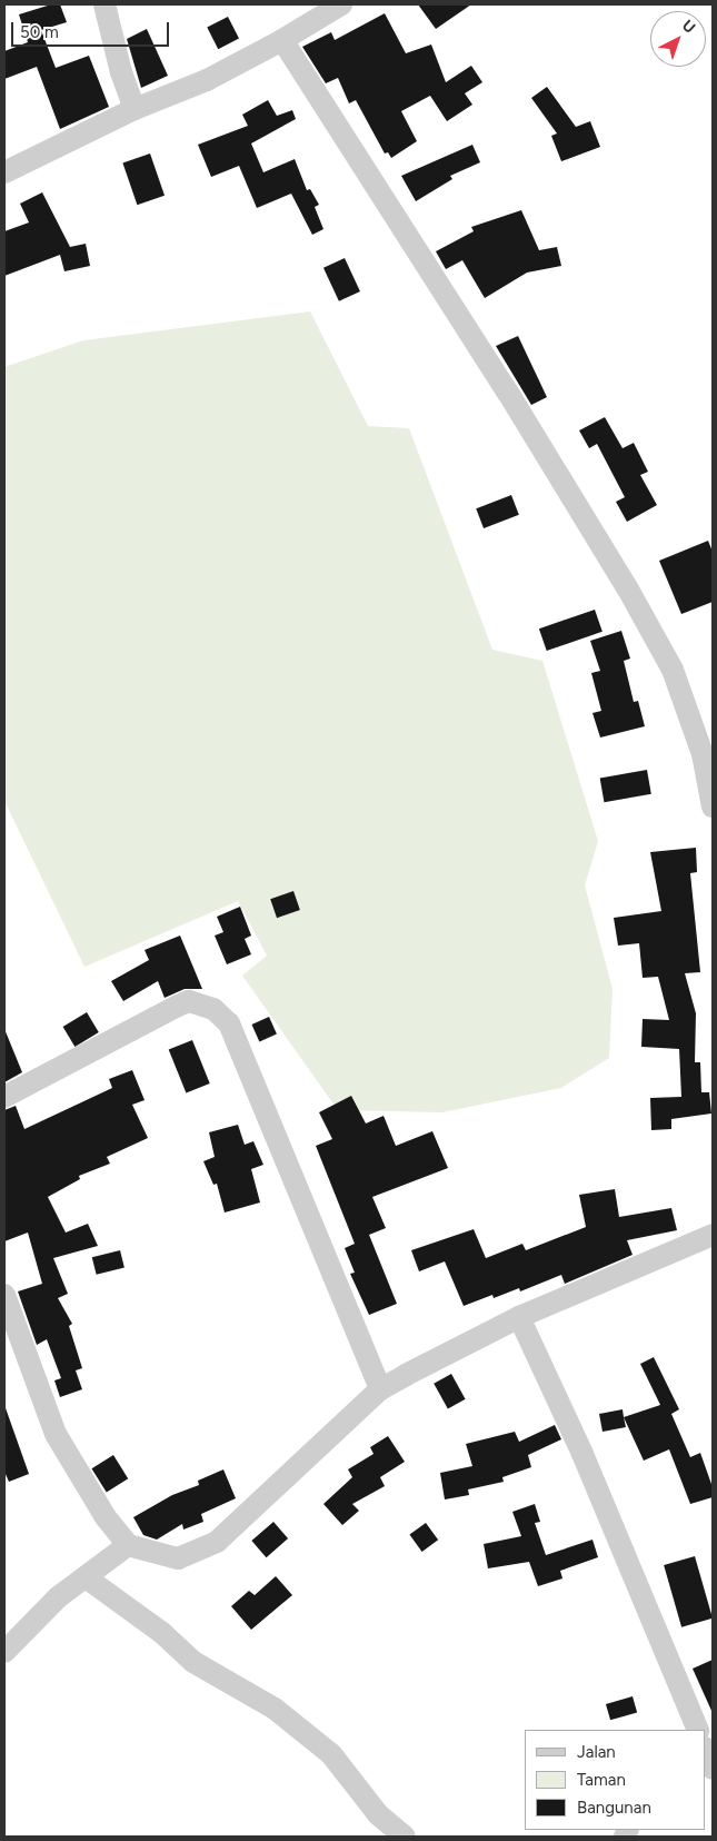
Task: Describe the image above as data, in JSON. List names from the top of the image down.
{
  "legend": ["Jalan", "Taman", "Bangunan"],
  "scale_bar": "50 m",
  "north": "top right"
}
